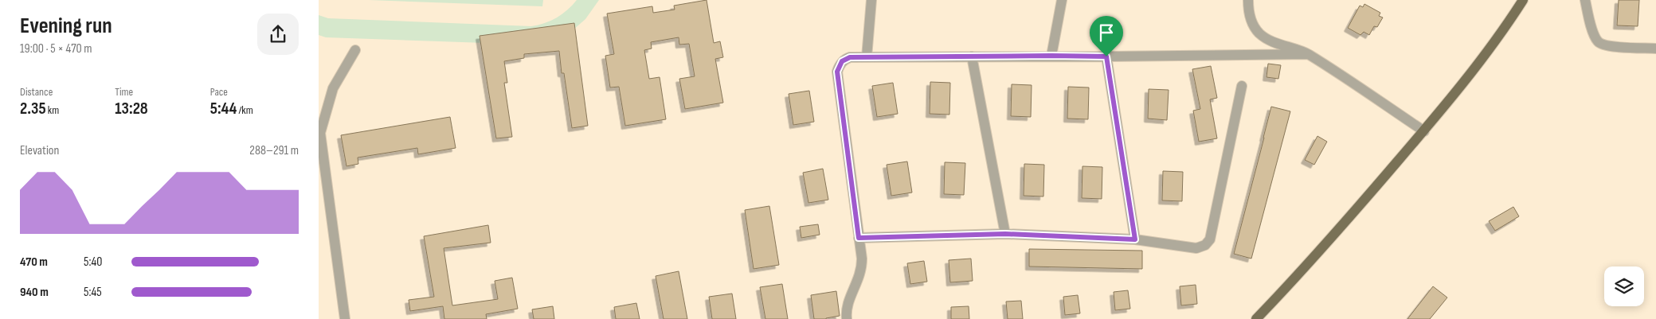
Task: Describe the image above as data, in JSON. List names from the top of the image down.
{
  "page": {
    "heading": ["Evening run", "19:00 · 5 × 470 m"],
    "stats": [
      ["Distance", "2.35 km"],
      ["Time", "13:28"],
      ["Pace", "5:44 /km"]
    ],
    "chart": ["Elevation", "288–291 m"],
    "list": [
      {
        "name": "470 m",
        "note": "5:40"
      },
      {
        "name": "940 m",
        "note": "5:45"
      }
    ]
  }
}
